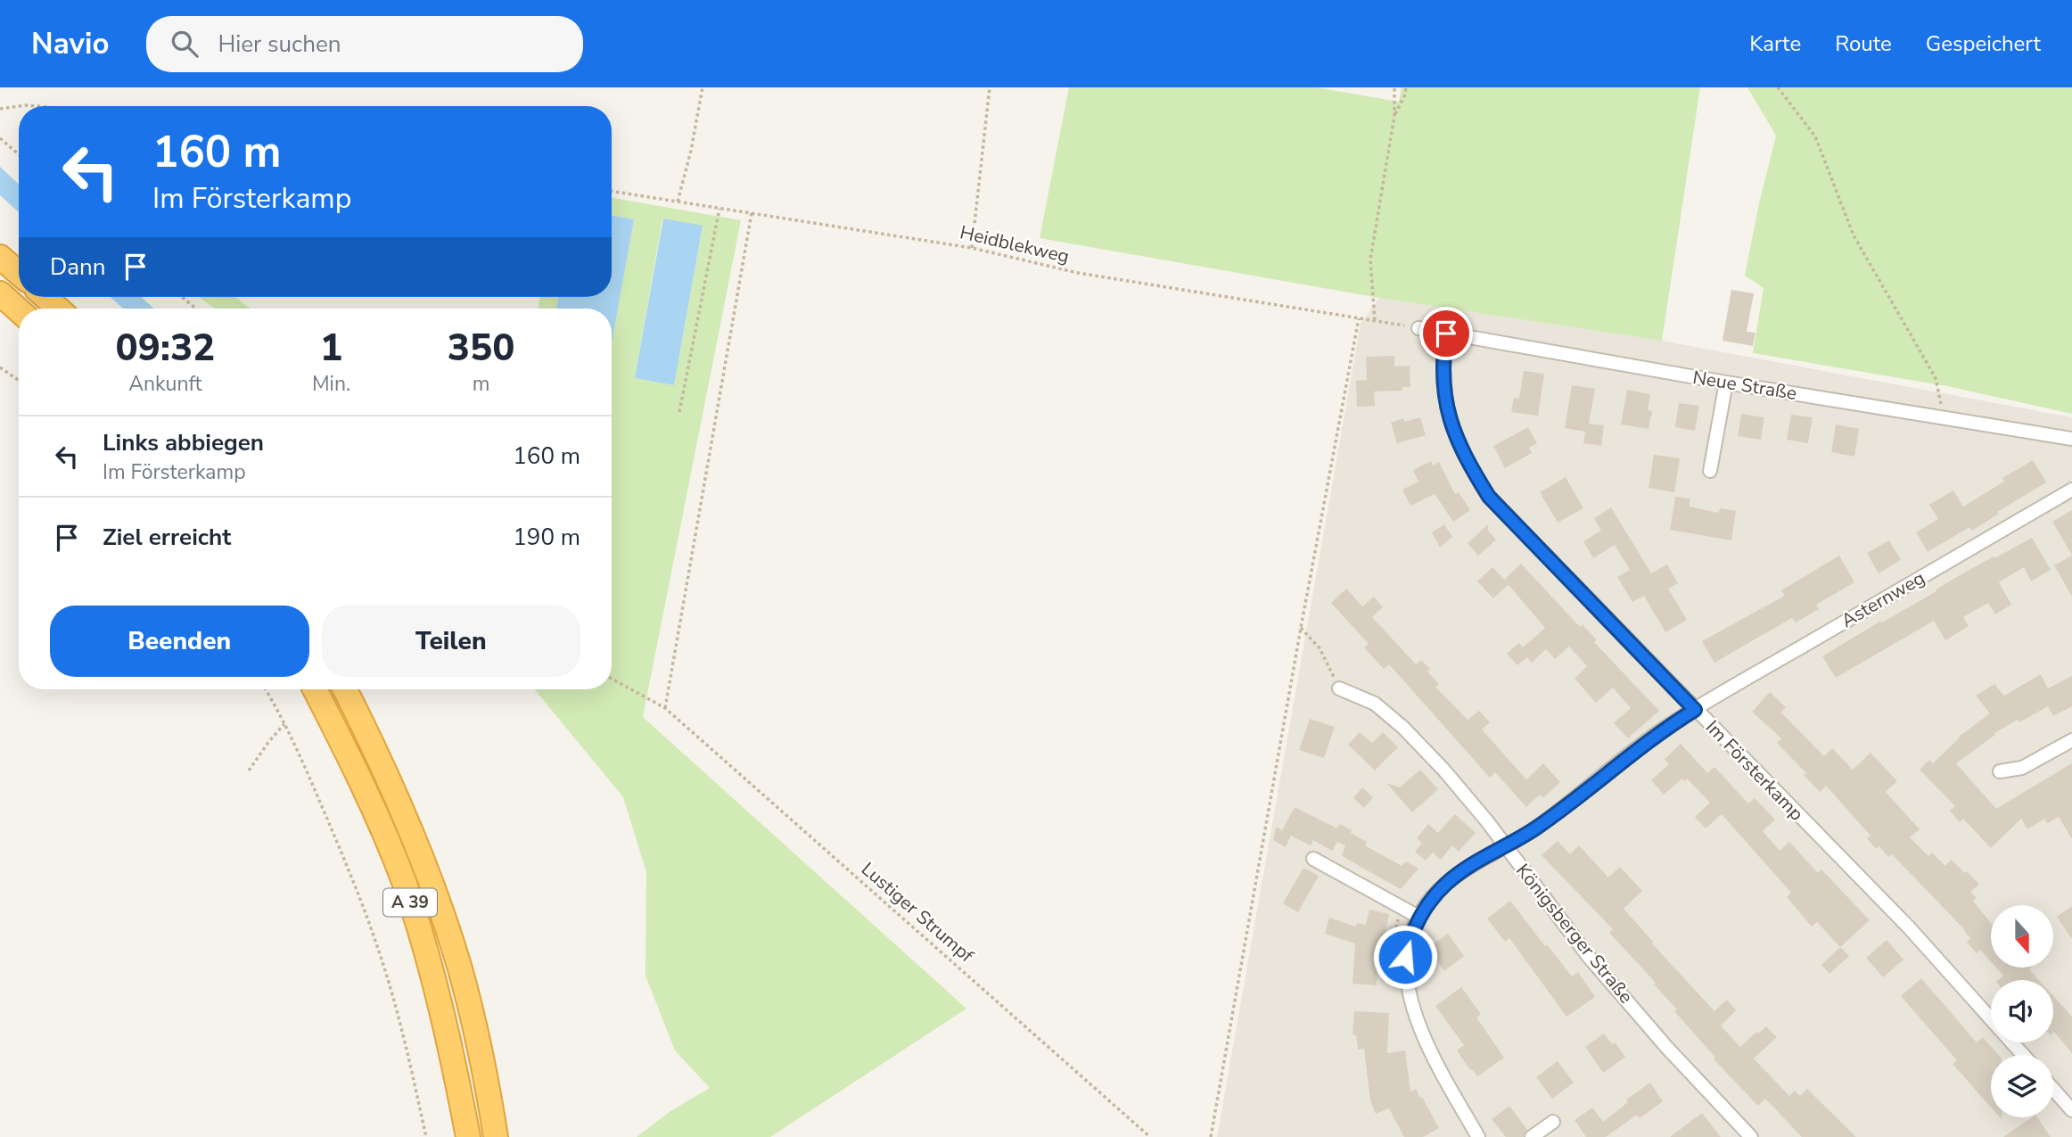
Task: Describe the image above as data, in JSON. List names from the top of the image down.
{
  "streets": {
    "highway": ["A 39"],
    "street": [
      "Neue Straße",
      "Asternweg",
      "Im Försterkamp",
      "Königsberger Straße"
    ],
    "path": ["Heidblekweg", "Lustiger Strumpf"]
  },
  "crossings": [
    ["Heidblekweg", "Neue Straße"],
    ["Neue Straße", "Im Försterkamp"],
    ["Asternweg", "Im Försterkamp"],
    ["Asternweg", "Königsberger Straße"]
  ],
  "north": "bottom",
  "page": {
    "header": "Navio",
    "search": "Hier suchen",
    "nav": ["Karte", "Route", "Gespeichert"],
    "turn": ["160 m", "Im Försterkamp"],
    "then": "Dann",
    "eta": [
      "09:32",
      "Ankunft",
      "1",
      "Min.",
      "350",
      "m"
    ],
    "list": [
      {
        "name": "Links abbiegen",
        "note": "Im Försterkamp",
        "value": "160 m"
      },
      {
        "name": "Ziel erreicht",
        "value": "190 m"
      }
    ],
    "buttons": ["Beenden", "Teilen"]
  }
}
